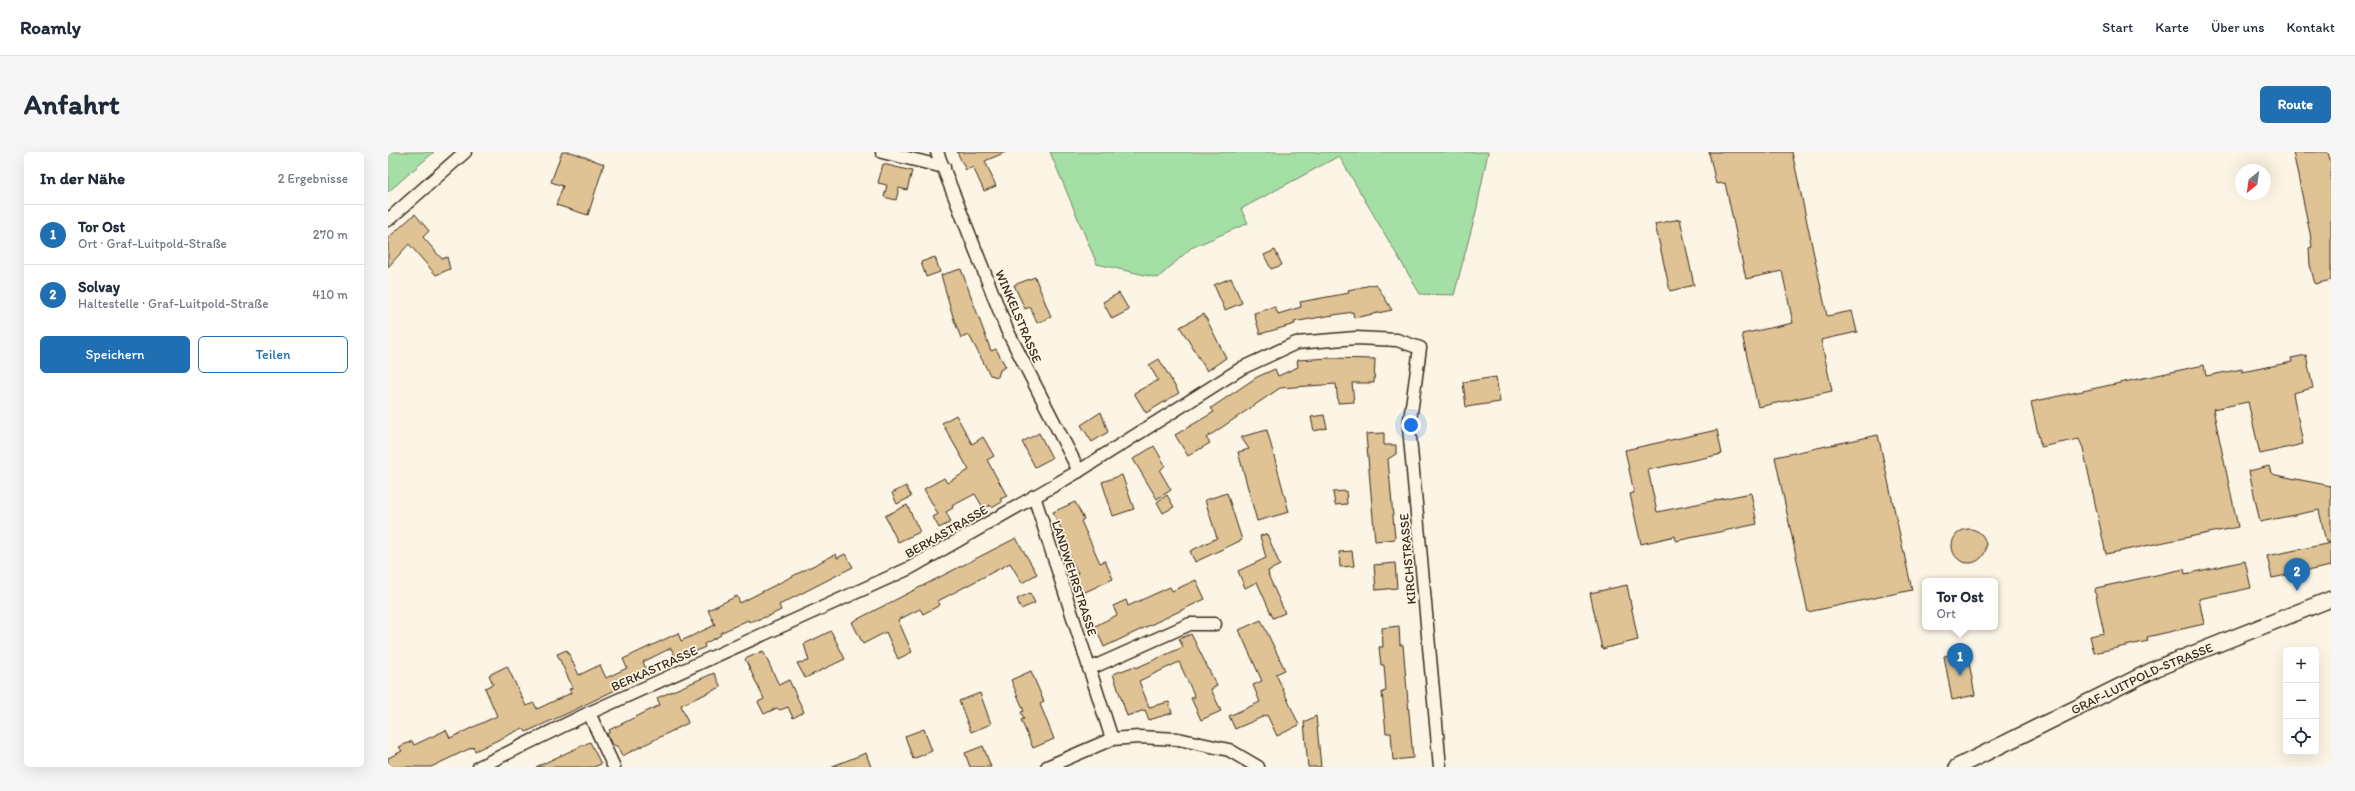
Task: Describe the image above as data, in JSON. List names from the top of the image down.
{
  "streets": {
    "street": [
      "WINKELSTRASSE",
      "BERKASTRASSE",
      "KIRCHSTRASSE",
      "LANDWEHRSTRASSE",
      "GRAF-LUITPOLD-STRASSE"
    ]
  },
  "crossings": [
    ["WINKELSTRASSE", "BERKASTRASSE"],
    ["BERKASTRASSE", "KIRCHSTRASSE"],
    ["BERKASTRASSE", "LANDWEHRSTRASSE"]
  ],
  "north": "bottom left",
  "page": {
    "header": "Roamly",
    "nav": [
      "Start",
      "Karte",
      "Über uns",
      "Kontakt"
    ],
    "buttons": [
      "Route",
      ["Speichern", "Teilen"]
    ],
    "title": "Anfahrt",
    "heading": ["In der Nähe", "2 Ergebnisse"],
    "list": [
      {
        "mark": "1",
        "name": "Tor Ost",
        "note": "Ort · Graf-Luitpold-Straße",
        "value": "270 m"
      },
      {
        "mark": "2",
        "name": "Solvay",
        "note": "Haltestelle · Graf-Luitpold-Straße",
        "value": "410 m"
      }
    ],
    "pins": ["2", "1"],
    "popup": ["Tor Ost", "Ort"],
    "map_buttons": ["+", "−"]
  }
}
